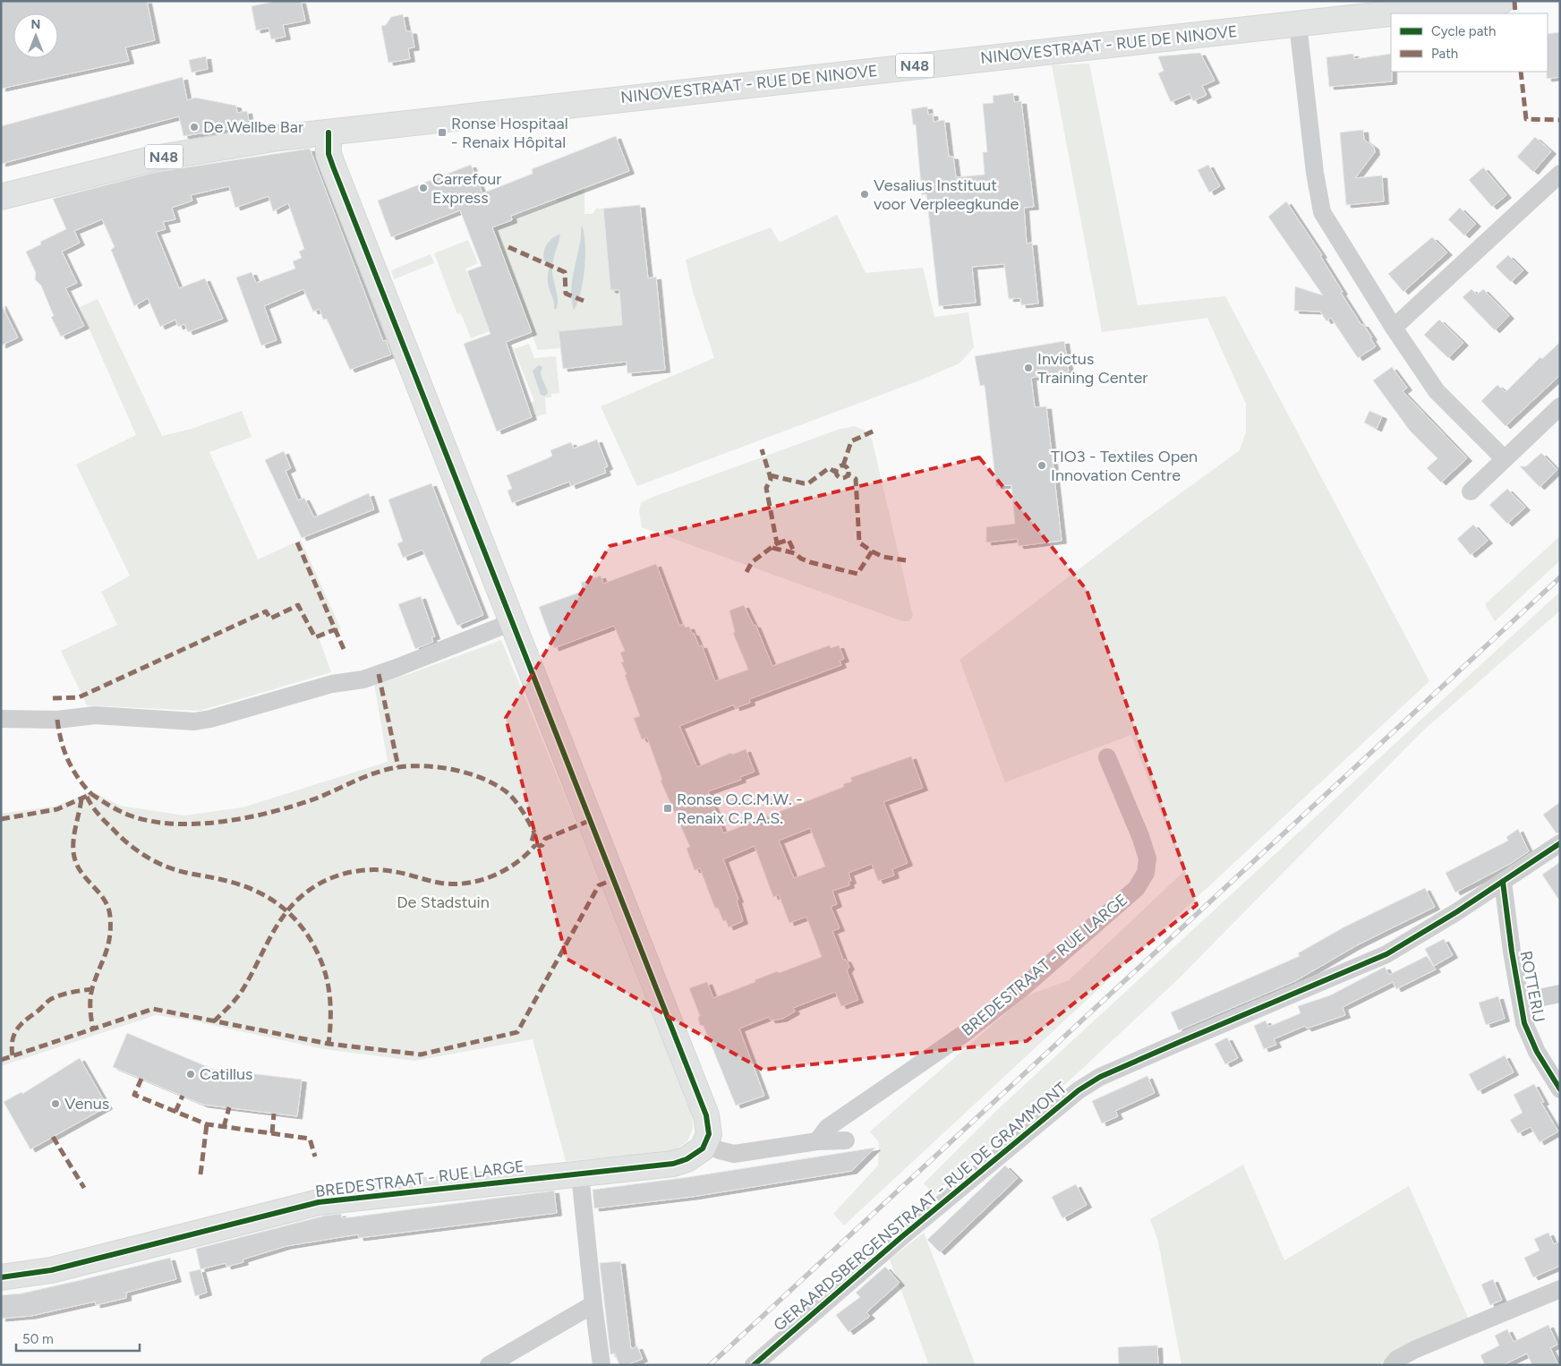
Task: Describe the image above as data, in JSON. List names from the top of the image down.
{
  "streets": {
    "street": [
      "NINOVESTRAAT - RUE DE NINOVE",
      "N48",
      "BREDESTRAAT - RUE LARGE",
      "ROTTERIJ",
      "GERAARDSBERGENSTRAAT - RUE DE GRAMMONT"
    ]
  },
  "crossings": [
    ["ROTTERIJ", "GERAARDSBERGENSTRAAT - RUE DE GRAMMONT"]
  ],
  "parks": ["De Stadstuin"],
  "places": {
    "other": [
      "De Wellbe Bar",
      "Carrefour Express",
      "Vesalius Instituut voor Verpleegkunde",
      "Invictus Training Center",
      "TIO3 - Textiles Open Innovation Centre",
      "Catillus",
      "Venus"
    ],
    "transit": ["Ronse Hospitaal - Renaix Hôpital", "Ronse O.C.M.W. - Renaix C.P.A.S."]
  },
  "legend": ["Cycle path", "Path"],
  "scale_bar": "50 m",
  "north": "top"
}
